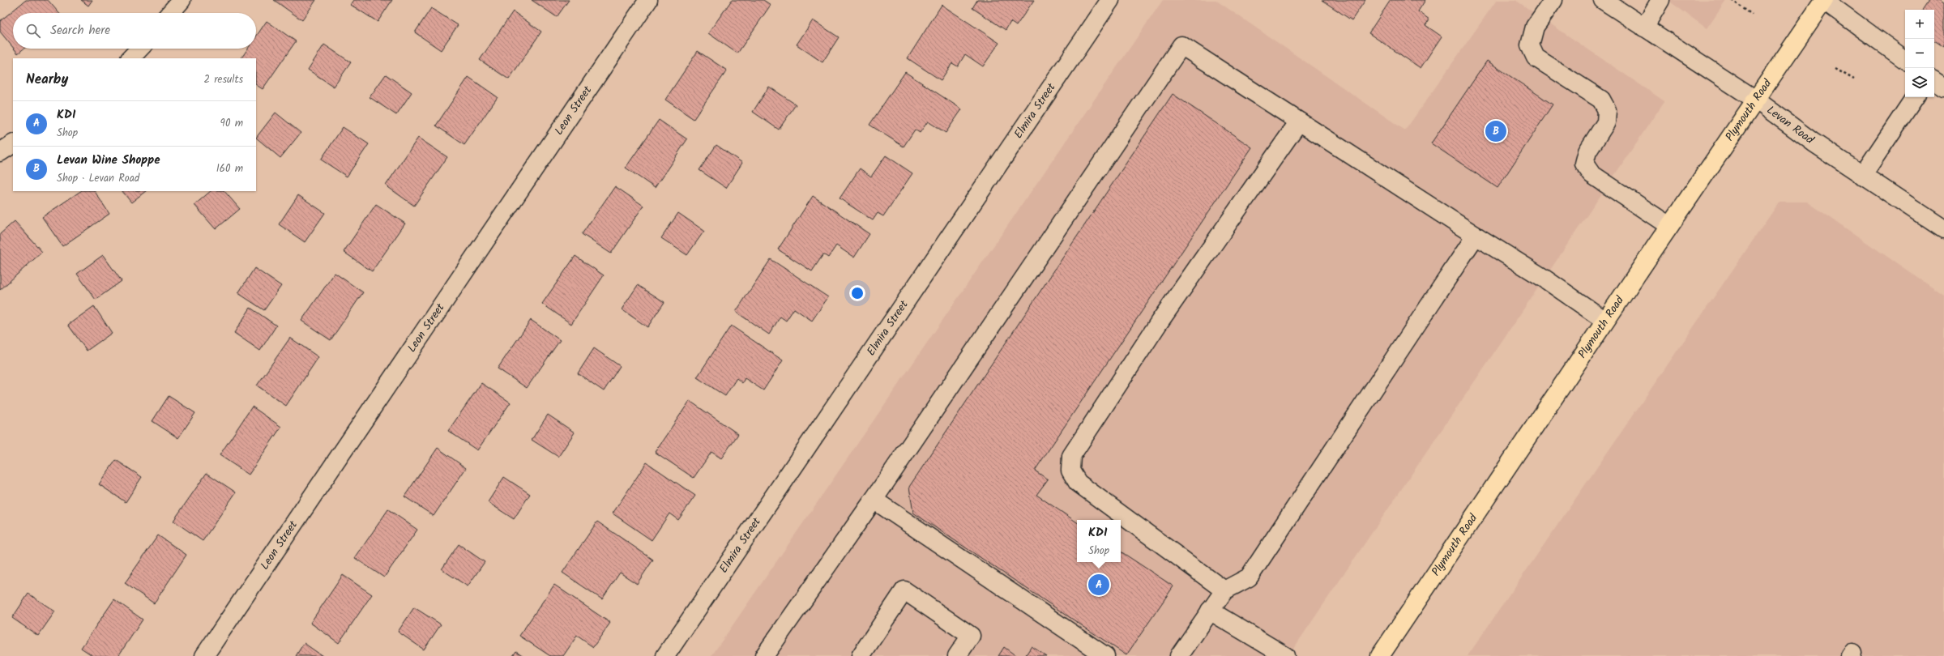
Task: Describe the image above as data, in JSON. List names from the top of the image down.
{
  "streets": {
    "main road": ["Plymouth Road"],
    "street": ["Leon Street", "Elmira Street", "Levan Road"]
  },
  "crossings": [
    ["Plymouth Road", "Levan Road"]
  ],
  "page": {
    "map_buttons": ["+", "−"],
    "search": "Search here",
    "heading": ["Nearby", "2 results"],
    "list": [
      {
        "mark": "A",
        "name": "KDI",
        "note": "Shop",
        "value": "90 m"
      },
      {
        "mark": "B",
        "name": "Levan Wine Shoppe",
        "note": "Shop · Levan Road",
        "value": "160 m"
      }
    ],
    "pins": ["B", "A"],
    "popup": ["KDI", "Shop"]
  }
}
